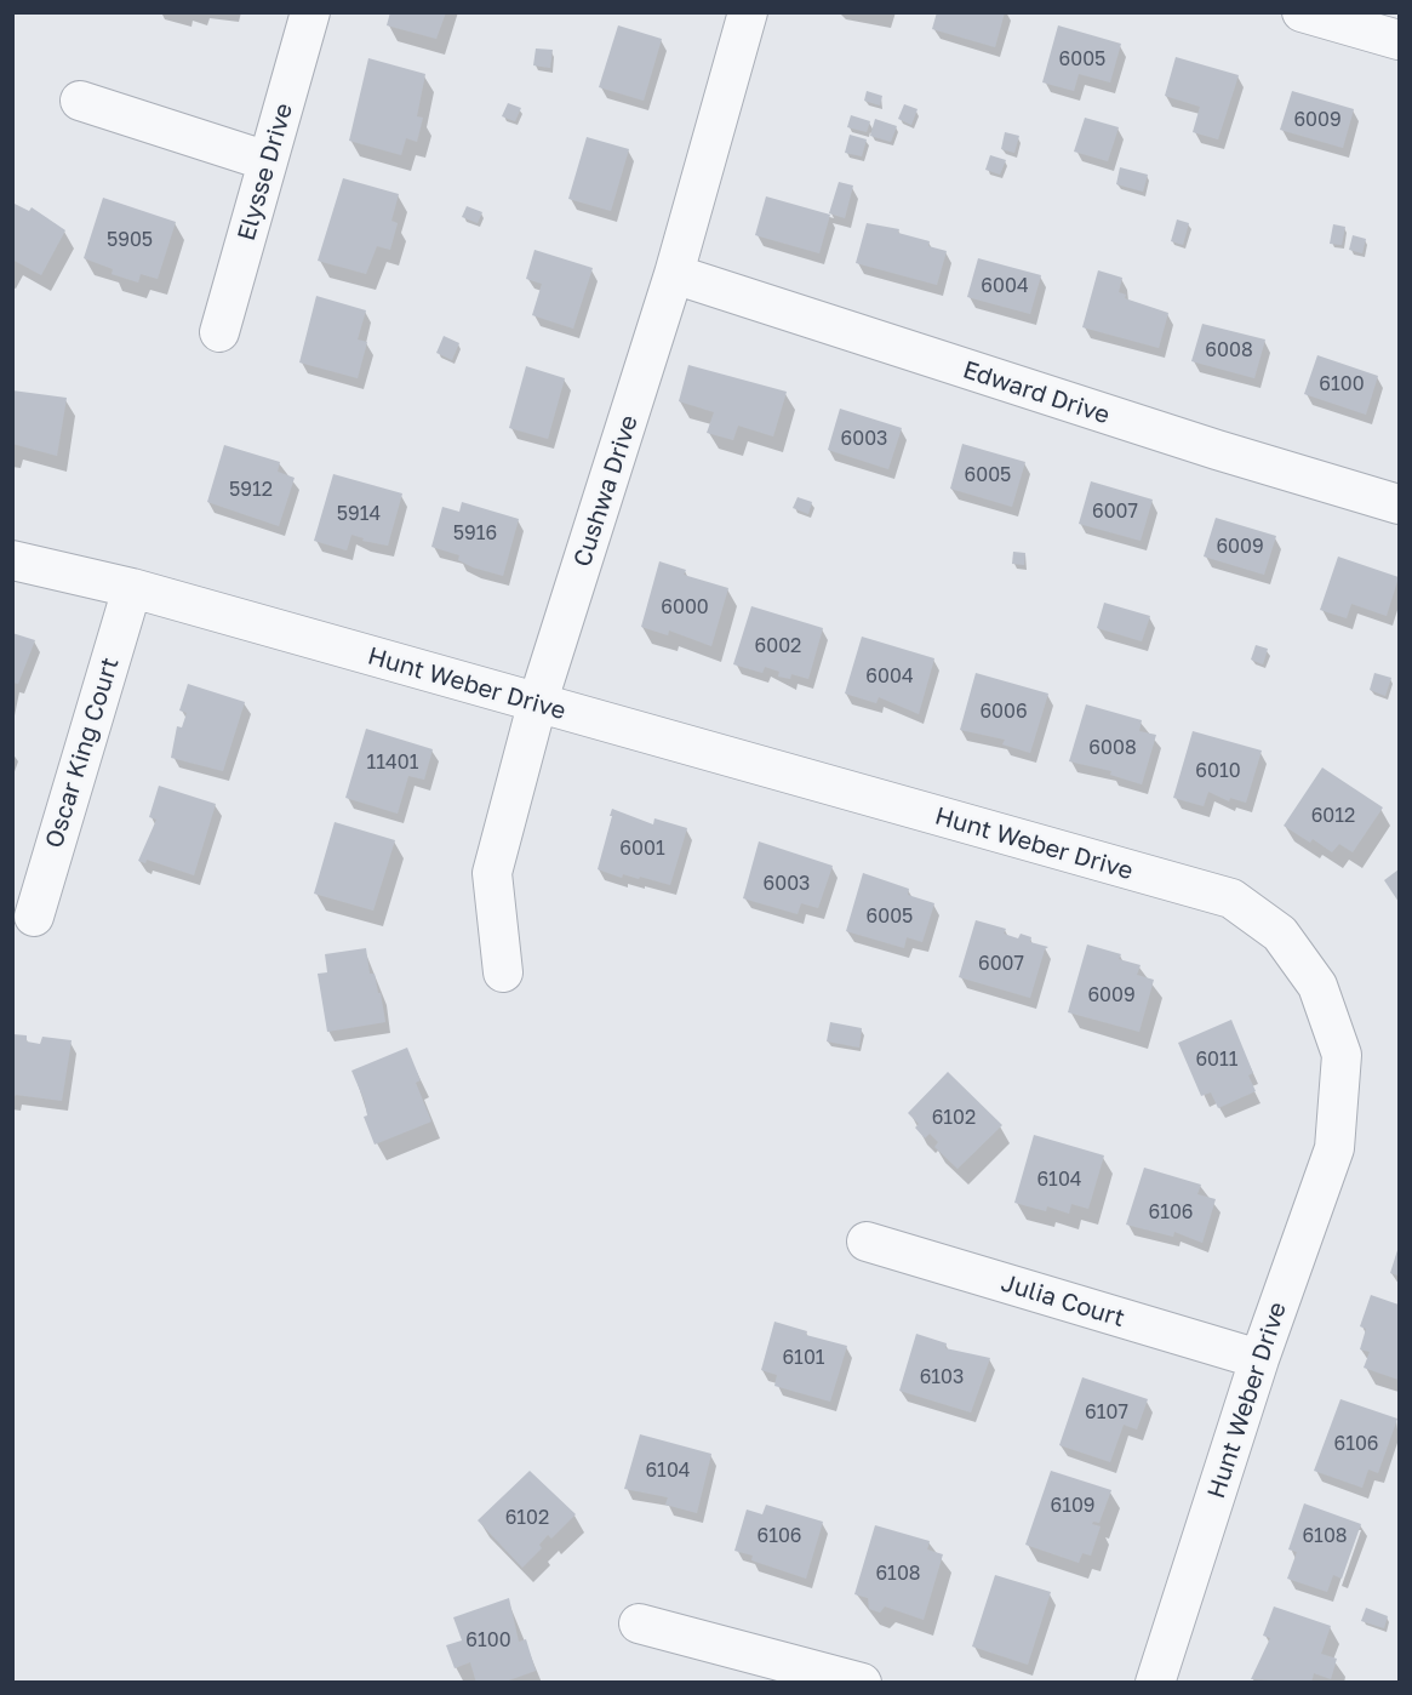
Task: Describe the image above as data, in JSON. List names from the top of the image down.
{
  "streets": {
    "street": [
      "Elysse Drive",
      "Edward Drive",
      "Cushwa Drive",
      "Hunt Weber Drive",
      "Oscar King Court",
      "Julia Court"
    ]
  },
  "crossings": [
    ["Edward Drive", "Cushwa Drive"],
    ["Cushwa Drive", "Hunt Weber Drive"],
    ["Hunt Weber Drive", "Oscar King Court"],
    ["Hunt Weber Drive", "Julia Court"]
  ],
  "house_numbers": [
    "6005",
    "6009",
    "5905",
    "6004",
    "6008",
    "6100",
    "6003",
    "6005",
    "5912",
    "6007",
    "5914",
    "5916",
    "6009",
    "6000",
    "6002",
    "6004",
    "6006",
    "6008",
    "11401",
    "6010",
    "6012",
    "6001",
    "6003",
    "6005",
    "6007",
    "6009",
    "6011",
    "6102",
    "6104",
    "6106",
    "6101",
    "6103",
    "6107",
    "6106",
    "6104",
    "6109",
    "6102",
    "6106",
    "6108",
    "6108",
    "6100"
  ]
}
